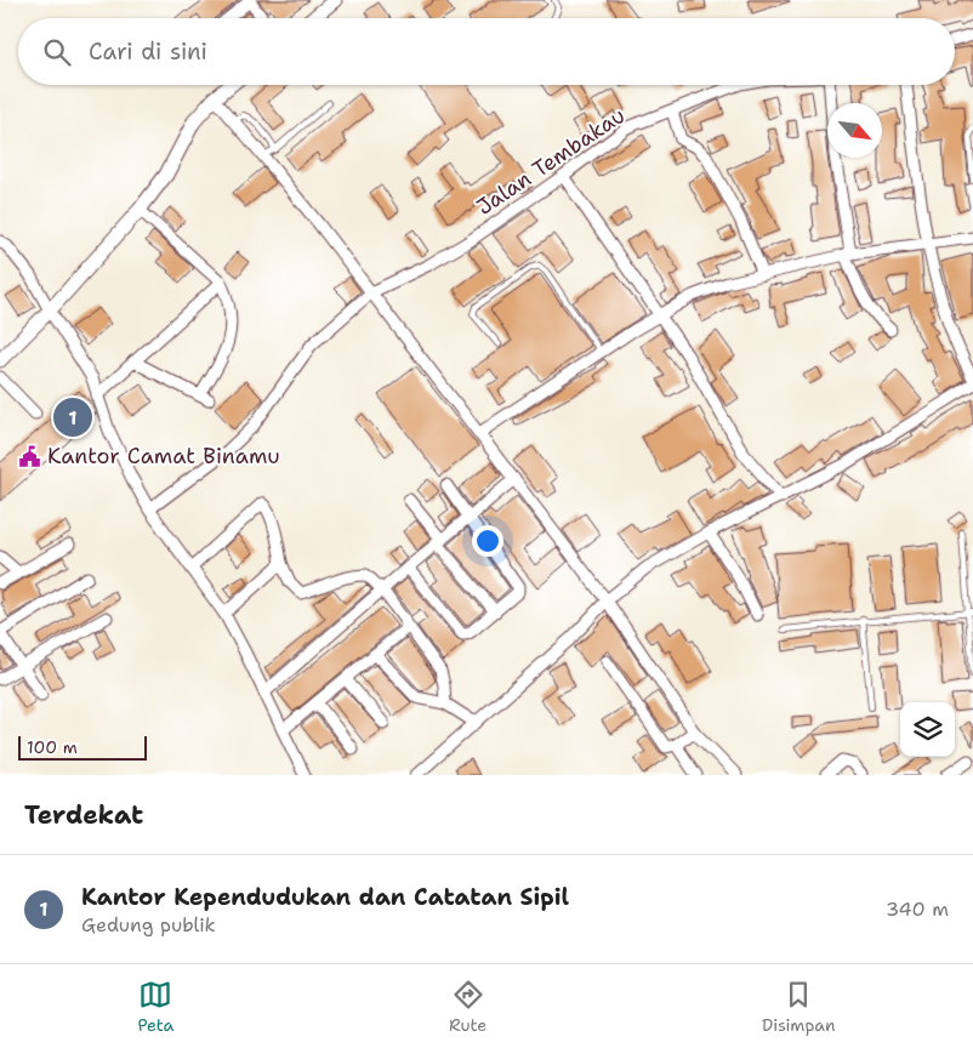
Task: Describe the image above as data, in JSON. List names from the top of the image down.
{
  "streets": {
    "street": ["Jalan Tembakau"]
  },
  "places": {
    "public building": ["Kantor Camat Binamu"]
  },
  "scale_bar": "100 m",
  "north": "bottom right",
  "page": {
    "search": "Cari di sini",
    "pins": "1",
    "scale": "100 m",
    "heading": "Terdekat",
    "list": [
      {
        "mark": "1",
        "name": "Kantor Kependudukan dan Catatan Sipil",
        "note": "Gedung publik",
        "value": "340 m"
      }
    ],
    "nav": ["Peta", "Rute", "Disimpan"]
  }
}
